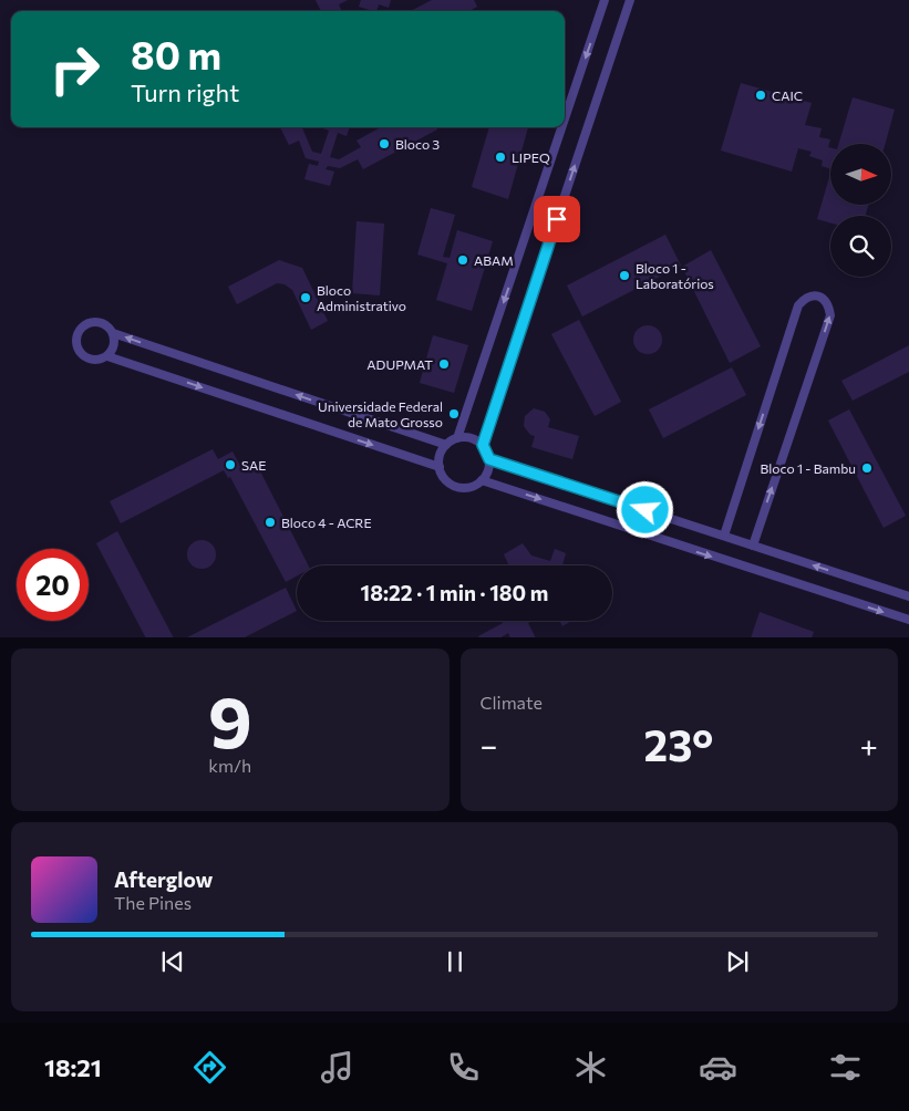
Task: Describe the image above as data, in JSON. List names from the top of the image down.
{
  "places": [
    "CAIC",
    "Bloco 3",
    "LIPEQ",
    "ABAM",
    "Bloco 1 - Laboratórios",
    "Bloco Administrativo",
    "ADUPMAT",
    "Universidade Federal de Mato Grosso",
    "SAE",
    "Bloco 1 - Bambu",
    "Bloco 4 - ACRE"
  ],
  "north": "right",
  "page": {
    "turn": ["80 m", "Turn right"],
    "limit": "20",
    "trip": "18:22 · 1 min · 180 m",
    "tile": [
      ["9", "km/h"],
      "Climate"
    ],
    "heat": ["−", "23°", "+"],
    "song": ["Afterglow", "The Pines"],
    "tabs": "18:21"
  }
}
